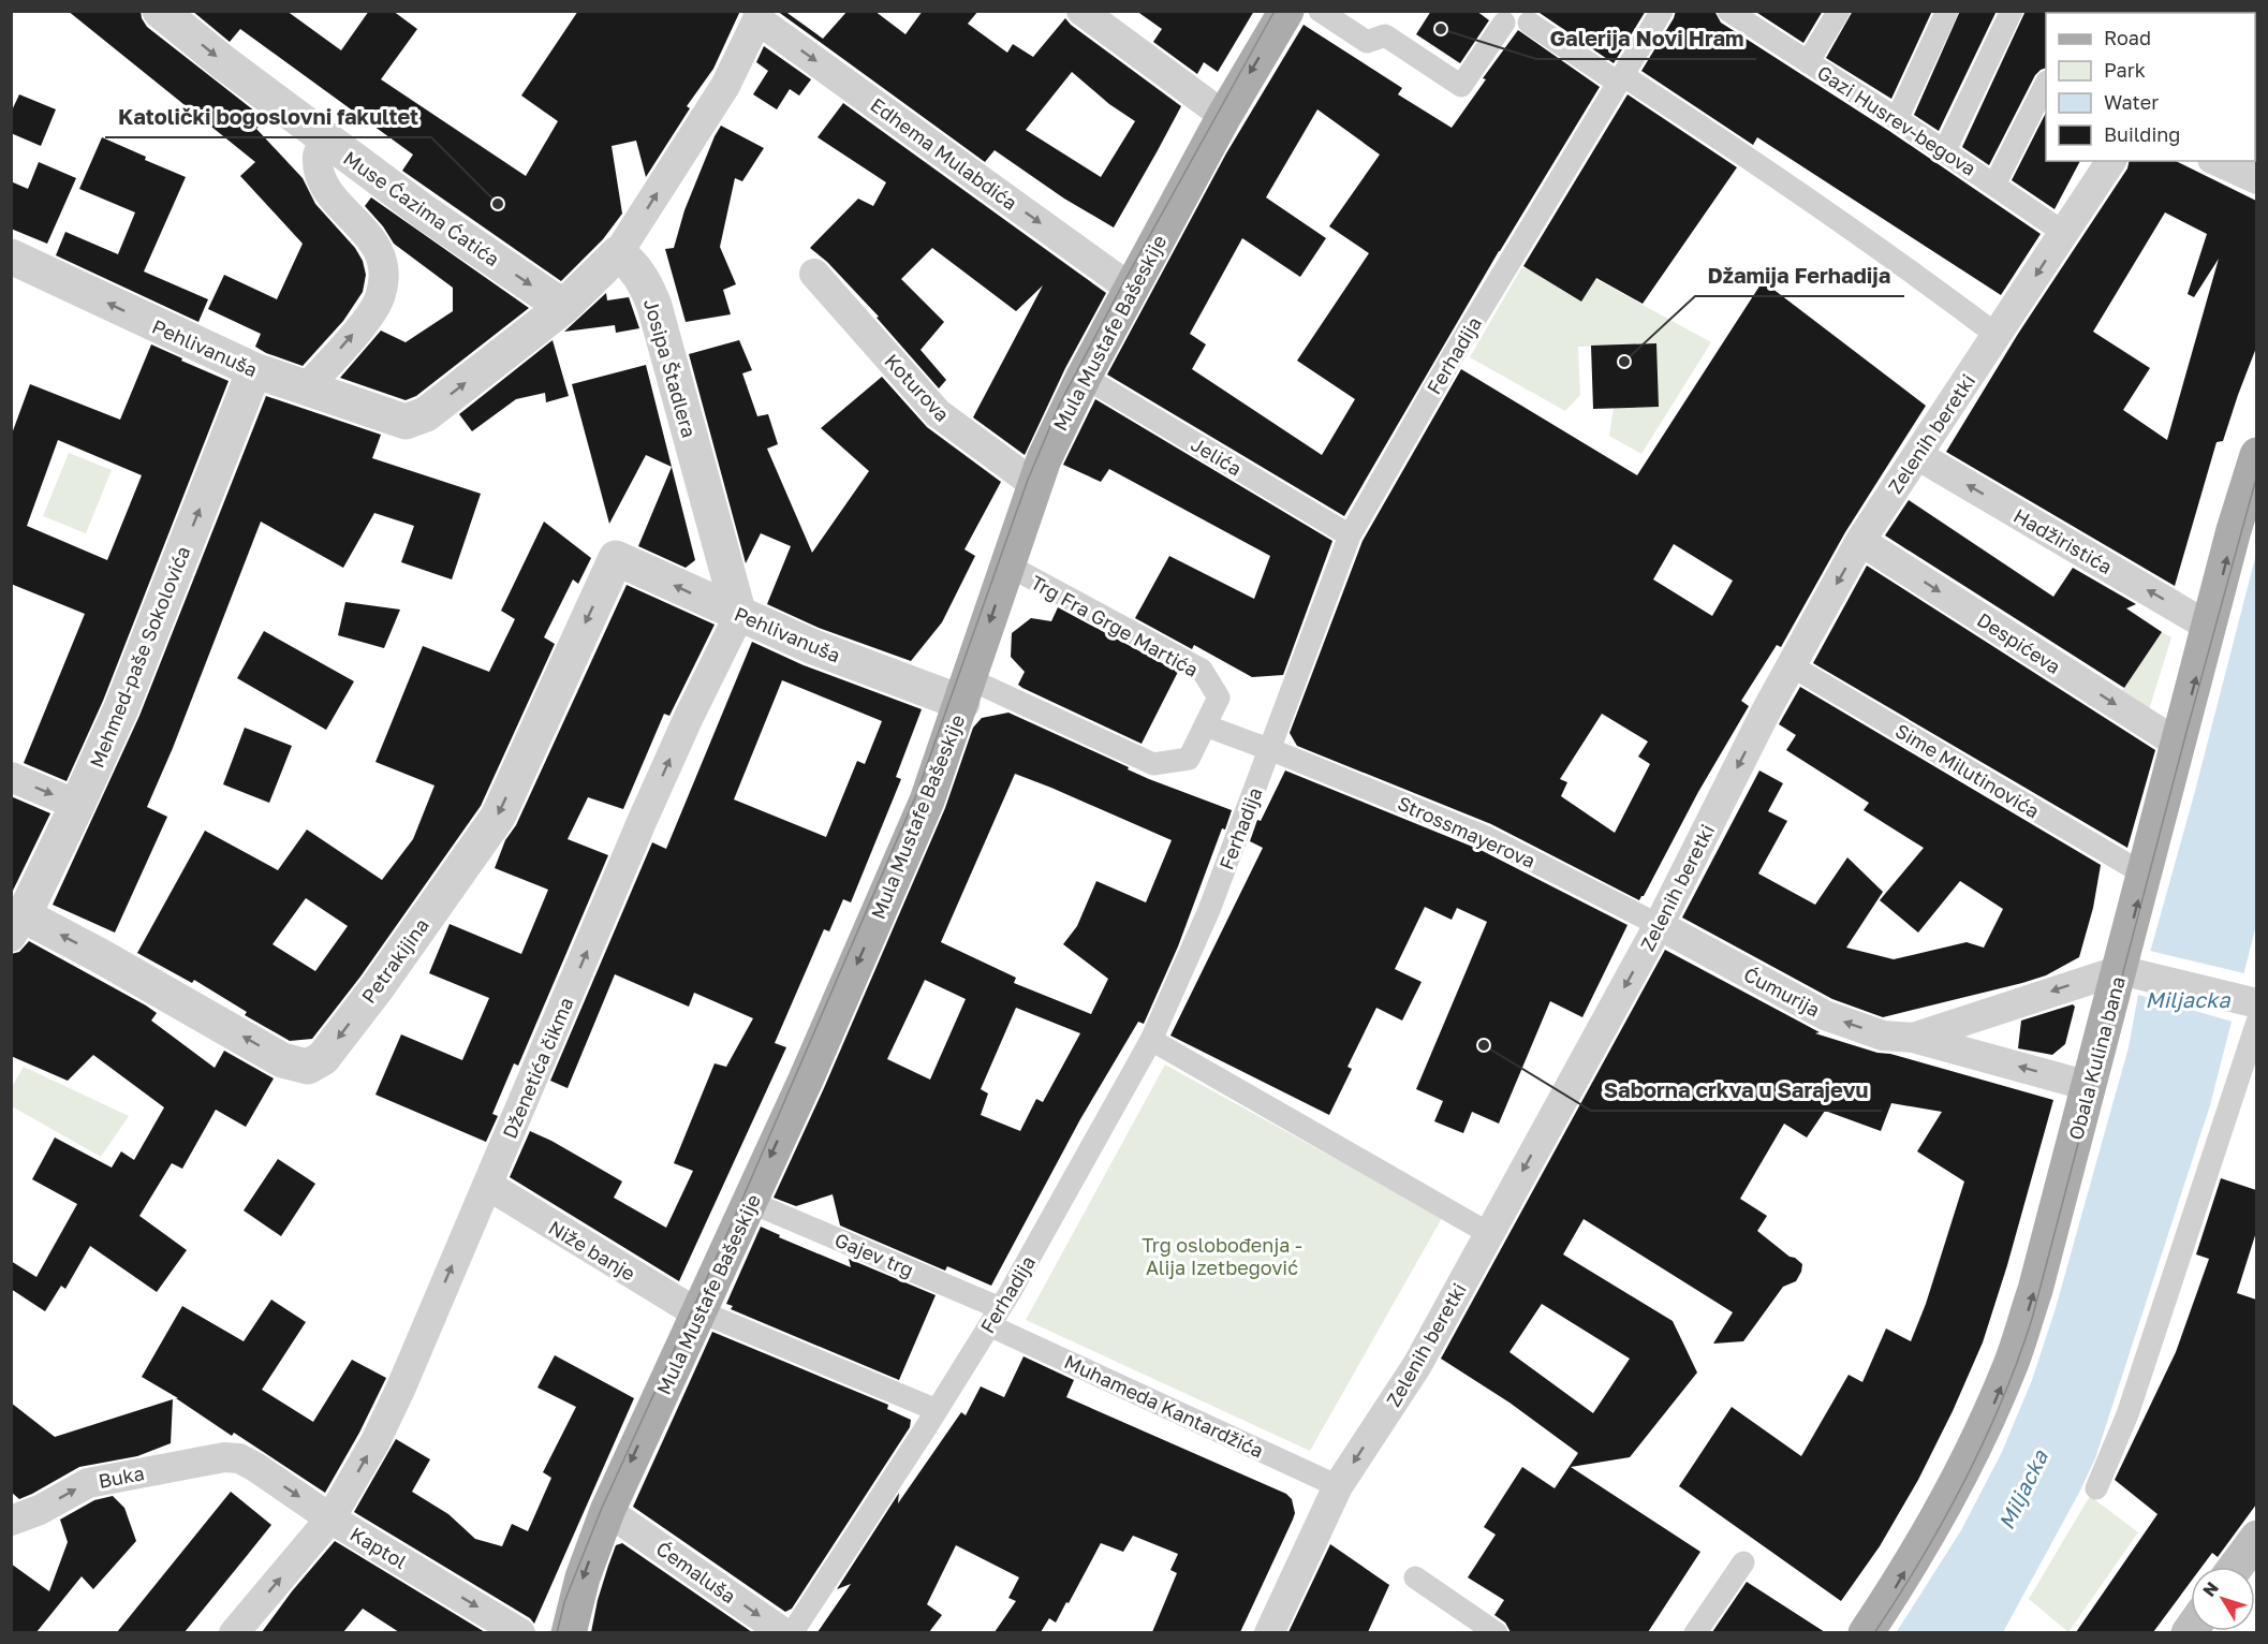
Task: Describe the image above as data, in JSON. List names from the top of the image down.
{
  "streets": {
    "main road": ["Mula Mustafe Bašeskije", "Obala Kulina bana"],
    "street": [
      "Gazi Husrev-begova",
      "Edhema Mulabdića",
      "Muse Ćazima Ćatića",
      "Pehlivanuša",
      "Ferhadija",
      "Josipa Štadlera",
      "Koturova",
      "Zelenih beretki",
      "Jelića",
      "Hadžiristića",
      "Trg Fra Grge Martića",
      "Despićeva",
      "Mehmed-paše Sokolovića",
      "Sime Milutinovića",
      "Strossmayerova",
      "Petrakijina",
      "Ćumurija",
      "Dženetića čikma",
      "Niže banje",
      "Gajev trg",
      "Muhameda Kantardžića",
      "Buka",
      "Kaptol",
      "Ćemaluša"
    ]
  },
  "crossings": [
    ["Gazi Husrev-begova", "Zelenih beretki"],
    ["Edhema Mulabdića", "Mula Mustafe Bašeskije"],
    ["Muse Ćazima Ćatića", "Pehlivanuša"],
    ["Mula Mustafe Bašeskije", "Pehlivanuša"],
    ["Mula Mustafe Bašeskije", "Koturova"],
    ["Mula Mustafe Bašeskije", "Jelića"],
    ["Mula Mustafe Bašeskije", "Trg Fra Grge Martića"],
    ["Mula Mustafe Bašeskije", "Niže banje"],
    ["Mula Mustafe Bašeskije", "Gajev trg"],
    ["Mula Mustafe Bašeskije", "Ćemaluša"],
    ["Pehlivanuša", "Josipa Štadlera"],
    ["Pehlivanuša", "Trg Fra Grge Martića"],
    ["Pehlivanuša", "Mehmed-paše Sokolovića"],
    ["Pehlivanuša", "Petrakijina"],
    ["Pehlivanuša", "Dženetića čikma"],
    ["Ferhadija", "Jelića"],
    ["Ferhadija", "Strossmayerova"],
    ["Ferhadija", "Gajev trg"],
    ["Ferhadija", "Muhameda Kantardžića"],
    ["Josipa Štadlera", "Dženetića čikma"],
    ["Zelenih beretki", "Hadžiristića"],
    ["Zelenih beretki", "Despićeva"],
    ["Zelenih beretki", "Sime Milutinovića"],
    ["Zelenih beretki", "Strossmayerova"],
    ["Zelenih beretki", "Ćumurija"],
    ["Zelenih beretki", "Muhameda Kantardžića"],
    ["Hadžiristića", "Obala Kulina bana"],
    ["Despićeva", "Obala Kulina bana"],
    ["Mehmed-paše Sokolovića", "Petrakijina"],
    ["Sime Milutinovića", "Obala Kulina bana"],
    ["Strossmayerova", "Ćumurija"],
    ["Ćumurija", "Obala Kulina bana"],
    ["Dženetića čikma", "Niže banje"],
    ["Dženetića čikma", "Kaptol"],
    ["Gajev trg", "Muhameda Kantardžića"],
    ["Buka", "Kaptol"]
  ],
  "one_way": [
    "Muse Ćazima Ćatića",
    "Mula Mustafe Bašeskije",
    "Zelenih beretki",
    "Hadžiristića",
    "Despićeva",
    "Mehmed-paše Sokolovića",
    "Ćumurija",
    "Obala Kulina bana",
    "Dženetića čikma",
    "Buka",
    "Kaptol"
  ],
  "water": ["Miljacka"],
  "parks": ["Trg oslobođenja - Alija Izetbegović"],
  "places": [
    "Galerija Novi Hram",
    "Katolički bogoslovni fakultet",
    "Džamija Ferhadija",
    "Saborna crkva u Sarajevu"
  ],
  "legend": [
    "Road",
    "Park",
    "Water",
    "Building"
  ],
  "north": "top left"
}
